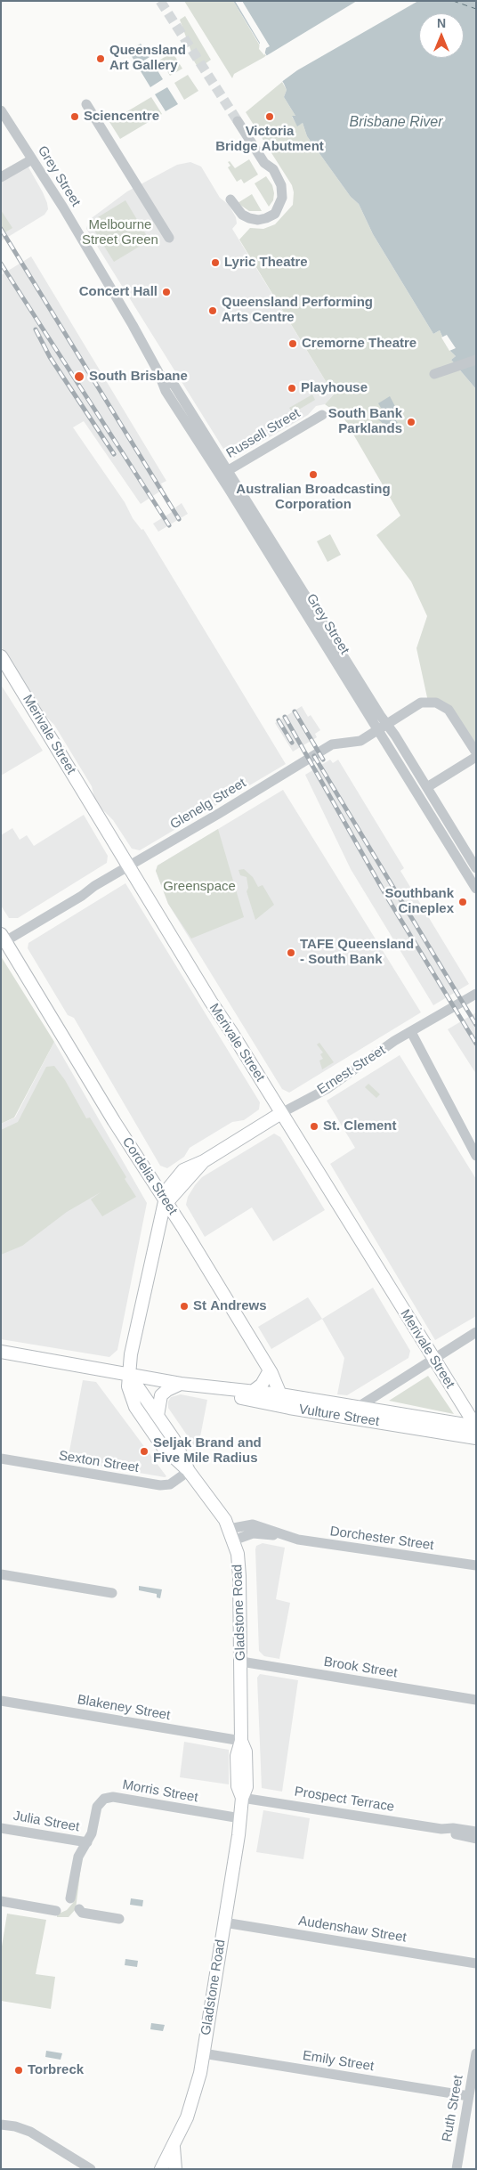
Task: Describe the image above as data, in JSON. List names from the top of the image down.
{
  "streets": {
    "main road": [
      "Merivale Street",
      "Ernest Street",
      "Cordelia Street",
      "Vulture Street",
      "Gladstone Road"
    ],
    "street": [
      "Grey Street",
      "Russell Street",
      "Glenelg Street",
      "Sexton Street",
      "Dorchester Street",
      "Brook Street",
      "Blakeney Street",
      "Morris Street",
      "Prospect Terrace",
      "Julia Street",
      "Audenshaw Street",
      "Emily Street",
      "Ruth Street"
    ]
  },
  "crossings": [
    ["Grey Street", "Russell Street"],
    ["Grey Street", "Glenelg Street"],
    ["Merivale Street", "Glenelg Street"],
    ["Merivale Street", "Ernest Street"],
    ["Merivale Street", "Vulture Street"],
    ["Glenelg Street", "Cordelia Street"],
    ["Ernest Street", "Cordelia Street"],
    ["Ernest Street", "Vulture Street"],
    ["Ernest Street", "Gladstone Road"],
    ["Cordelia Street", "Vulture Street"],
    ["Vulture Street", "Gladstone Road"],
    ["Sexton Street", "Gladstone Road"],
    ["Dorchester Street", "Gladstone Road"],
    ["Gladstone Road", "Brook Street"],
    ["Gladstone Road", "Blakeney Street"],
    ["Gladstone Road", "Morris Street"],
    ["Gladstone Road", "Prospect Terrace"],
    ["Gladstone Road", "Audenshaw Street"],
    ["Gladstone Road", "Emily Street"],
    ["Morris Street", "Julia Street"],
    ["Emily Street", "Ruth Street"]
  ],
  "water": ["Brisbane River"],
  "parks": ["Melbourne Street Green", "Greenspace"],
  "places": [
    "Queensland Art Gallery",
    "Sciencentre",
    "Victoria Bridge Abutment",
    "Lyric Theatre",
    "Concert Hall",
    "Queensland Performing Arts Centre",
    "Cremorne Theatre",
    "South Brisbane",
    "Playhouse",
    "South Bank Parklands",
    "Australian Broadcasting Corporation",
    "Southbank Cineplex",
    "TAFE Queensland - South Bank",
    "St. Clement",
    "St Andrews",
    "Seljak Brand and Five Mile Radius",
    "Torbreck"
  ],
  "north": "top"
}
